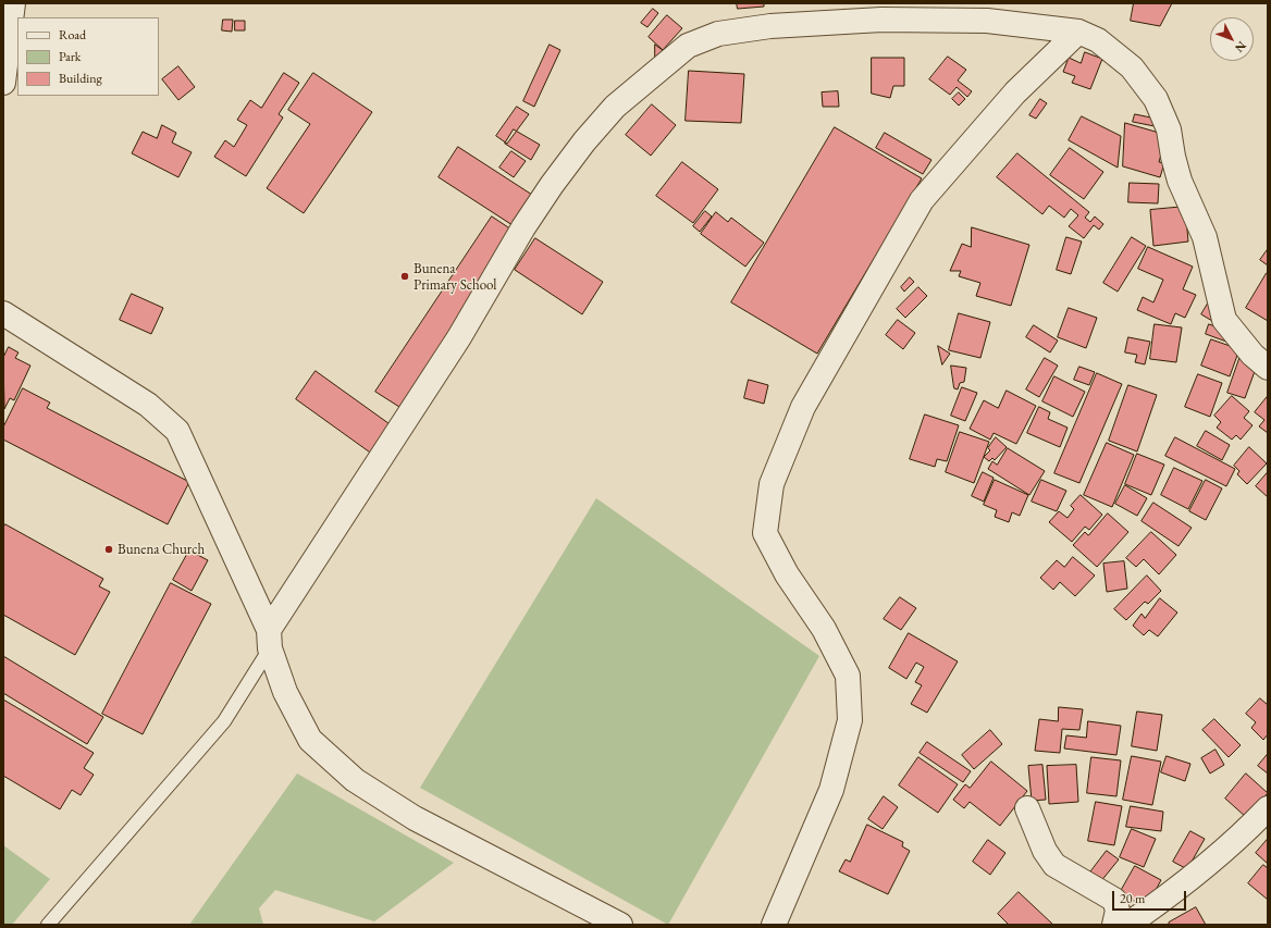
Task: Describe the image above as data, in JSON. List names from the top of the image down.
{
  "places": ["Bunena Primary School", "Bunena Church"],
  "legend": ["Road", "Park", "Building"],
  "scale_bar": "20 m",
  "north": "bottom right"
}
